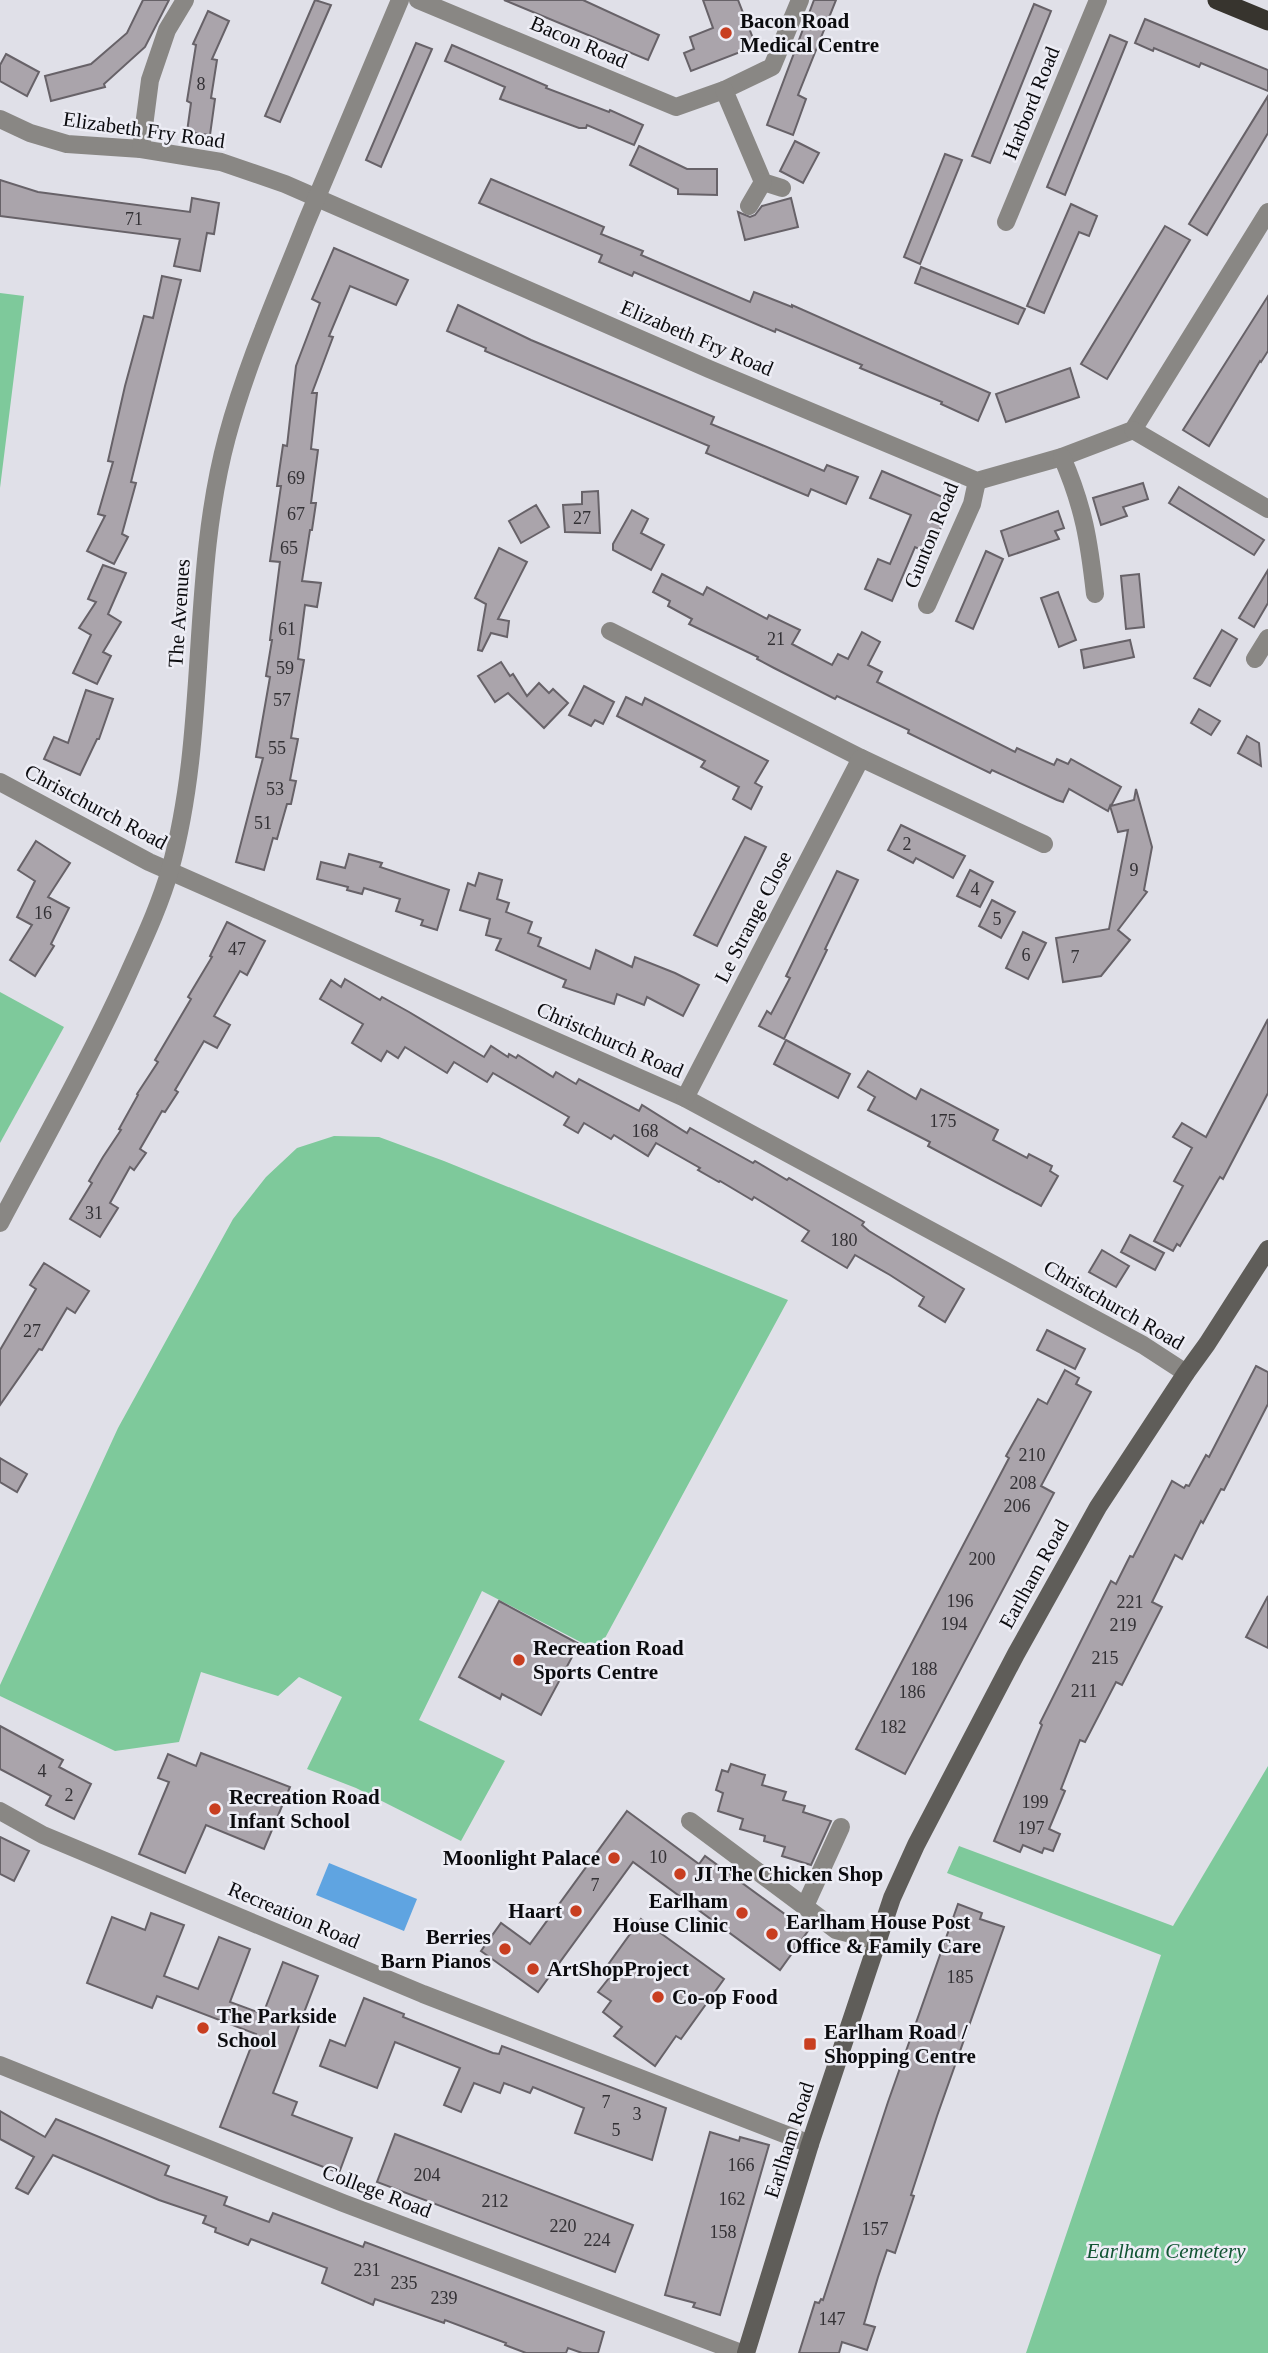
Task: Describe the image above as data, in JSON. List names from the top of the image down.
{
  "streets": {
    "main road": ["Earlham Road"],
    "street": [
      "Bacon Road",
      "Harbord Road",
      "Elizabeth Fry Road",
      "Gunton Road",
      "The Avenues",
      "Christchurch Road",
      "Le Strange Close",
      "Recreation Road",
      "College Road"
    ]
  },
  "crossings": [
    ["Elizabeth Fry Road", "Gunton Road"],
    ["Elizabeth Fry Road", "The Avenues"],
    ["The Avenues", "Christchurch Road"],
    ["Christchurch Road", "Le Strange Close"],
    ["Christchurch Road", "Earlham Road"],
    ["Earlham Road", "Recreation Road"],
    ["Earlham Road", "College Road"]
  ],
  "parks": ["Earlham Cemetery"],
  "places": {
    "other": [
      "Bacon Road Medical Centre",
      "Recreation Road Sports Centre",
      "Recreation Road Infant School",
      "Moonlight Palace",
      "JI The Chicken Shop",
      "Haart",
      "Earlham House Clinic",
      "Earlham House Post Office & Family Care",
      "Berries Barn Pianos",
      "ArtShopProject",
      "Co-op Food",
      "The Parkside School"
    ],
    "transit": ["Earlham Road / Shopping Centre"]
  },
  "house_numbers": [
    "8",
    "71",
    "69",
    "67",
    "27",
    "65",
    "61",
    "21",
    "59",
    "57",
    "55",
    "53",
    "51",
    "2",
    "9",
    "4",
    "16",
    "5",
    "47",
    "6",
    "7",
    "175",
    "168",
    "31",
    "180",
    "27",
    "210",
    "208",
    "206",
    "200",
    "196",
    "221",
    "194",
    "219",
    "215",
    "188",
    "211",
    "186",
    "182",
    "4",
    "2",
    "199",
    "197",
    "10",
    "7",
    "185",
    "7",
    "3",
    "5",
    "166",
    "204",
    "162",
    "212",
    "220",
    "157",
    "158",
    "224",
    "231",
    "235",
    "239",
    "147"
  ]
}
